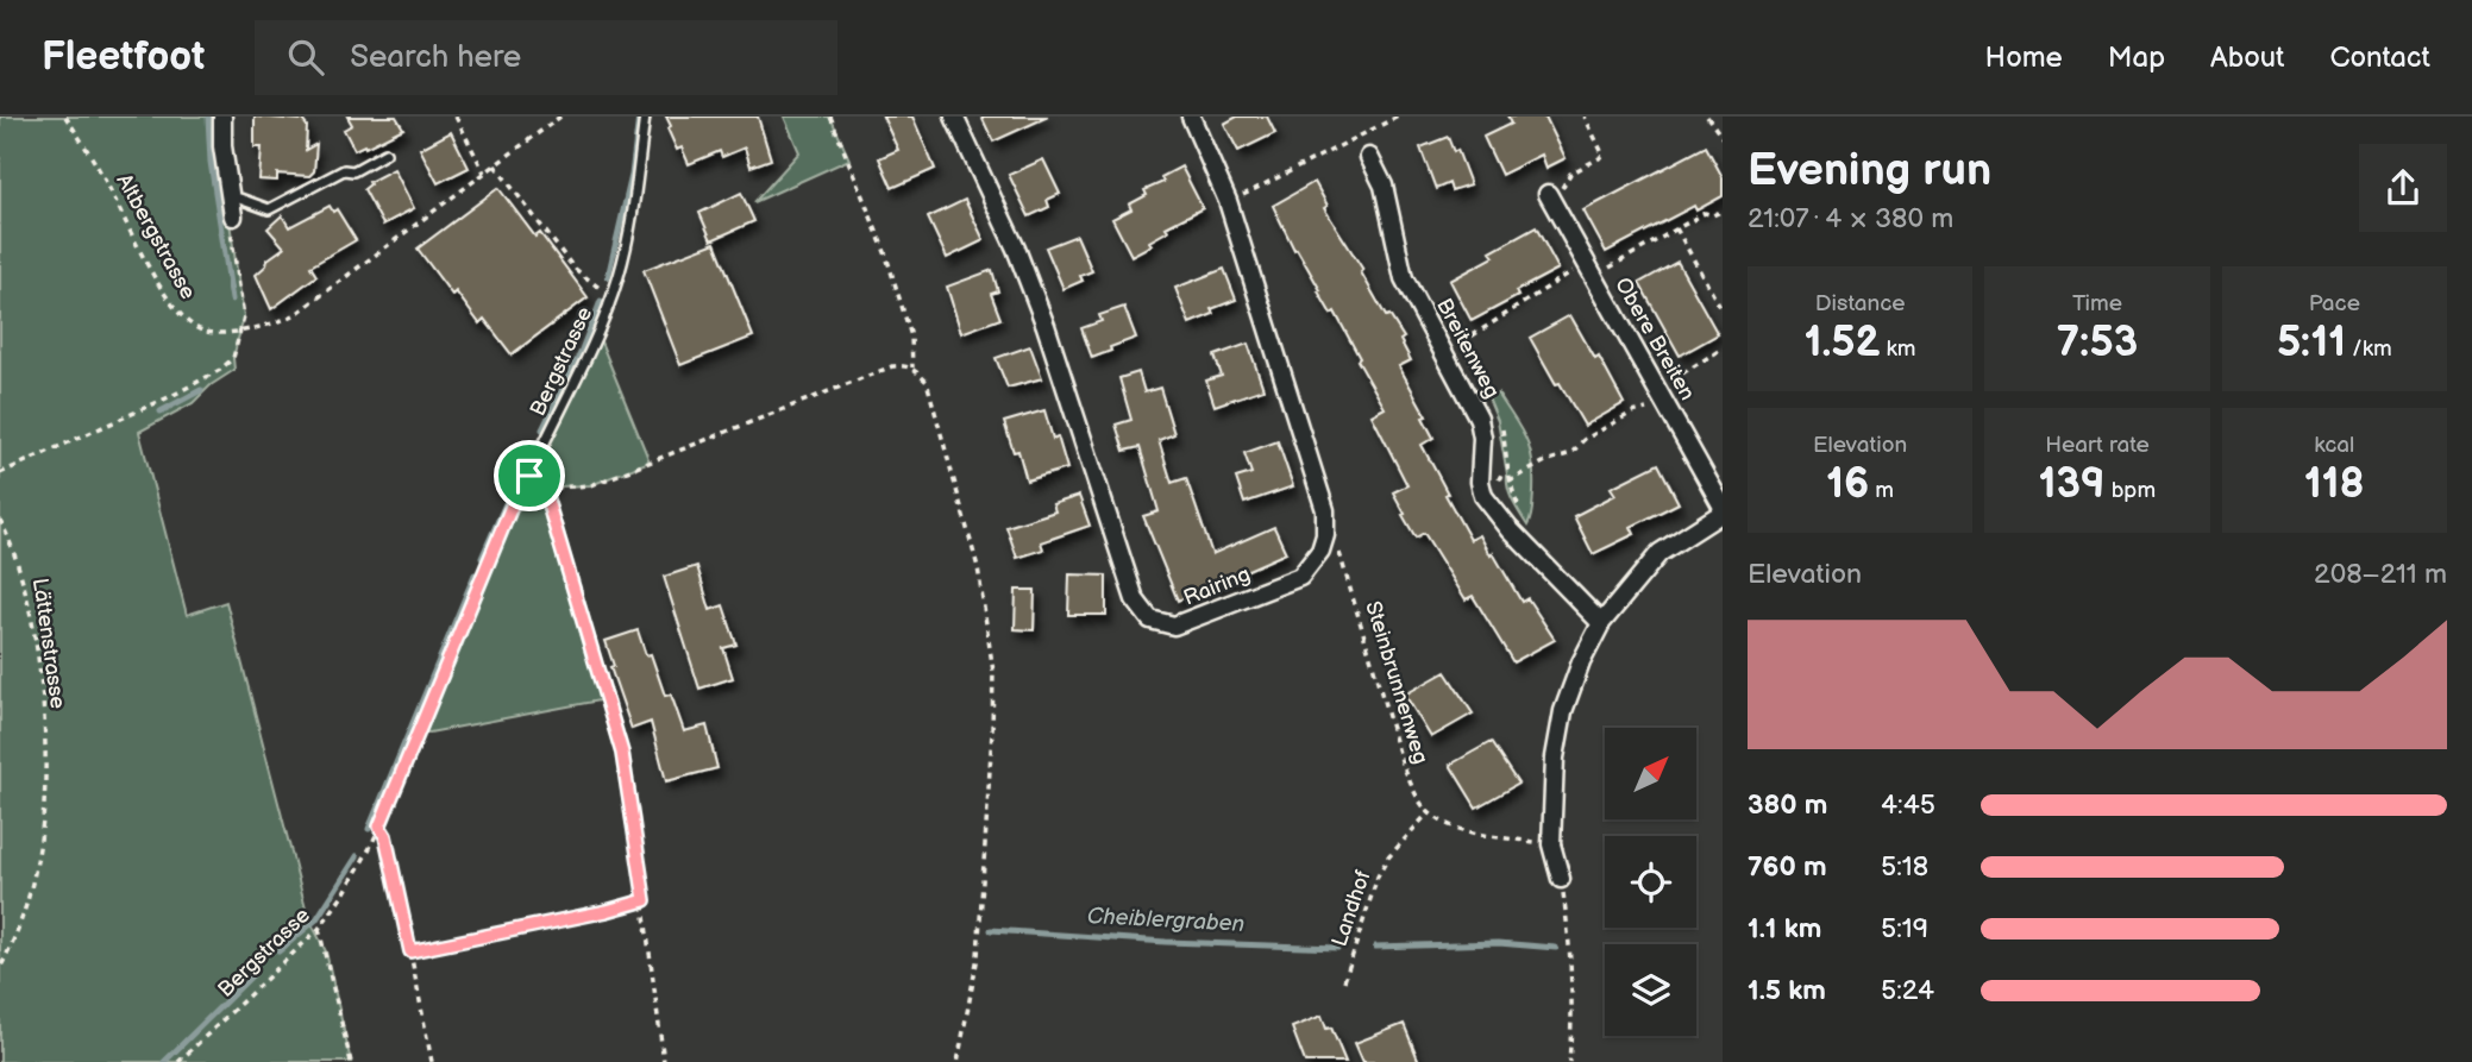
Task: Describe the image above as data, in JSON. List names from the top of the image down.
{
  "streets": {
    "street": ["Obere Breiten", "Breitenweg", "Rairing"],
    "lane": ["Bergstrasse"],
    "path": [
      "Altbergstrasse",
      "Lättenstrasse",
      "Steinbrunnenweg",
      "Landhof"
    ]
  },
  "crossings": [
    ["Rairing", "Steinbrunnenweg"],
    ["Steinbrunnenweg", "Landhof"]
  ],
  "water": ["Cheiblergraben"],
  "north": "top right",
  "page": {
    "header": "Fleetfoot",
    "search": "Search here",
    "nav": [
      "Home",
      "Map",
      "About",
      "Contact"
    ],
    "heading": ["Evening run", "21:07 · 4 × 380 m"],
    "stats": [
      ["Distance", "1.52 km"],
      ["Time", "7:53"],
      ["Pace", "5:11 /km"],
      ["Elevation", "16 m"],
      ["Heart rate", "139 bpm"],
      ["kcal", "118"]
    ],
    "chart": ["Elevation", "208–211 m"],
    "list": [
      {
        "name": "380 m",
        "note": "4:45"
      },
      {
        "name": "760 m",
        "note": "5:18"
      },
      {
        "name": "1.1 km",
        "note": "5:19"
      },
      {
        "name": "1.5 km",
        "note": "5:24"
      }
    ]
  }
}
